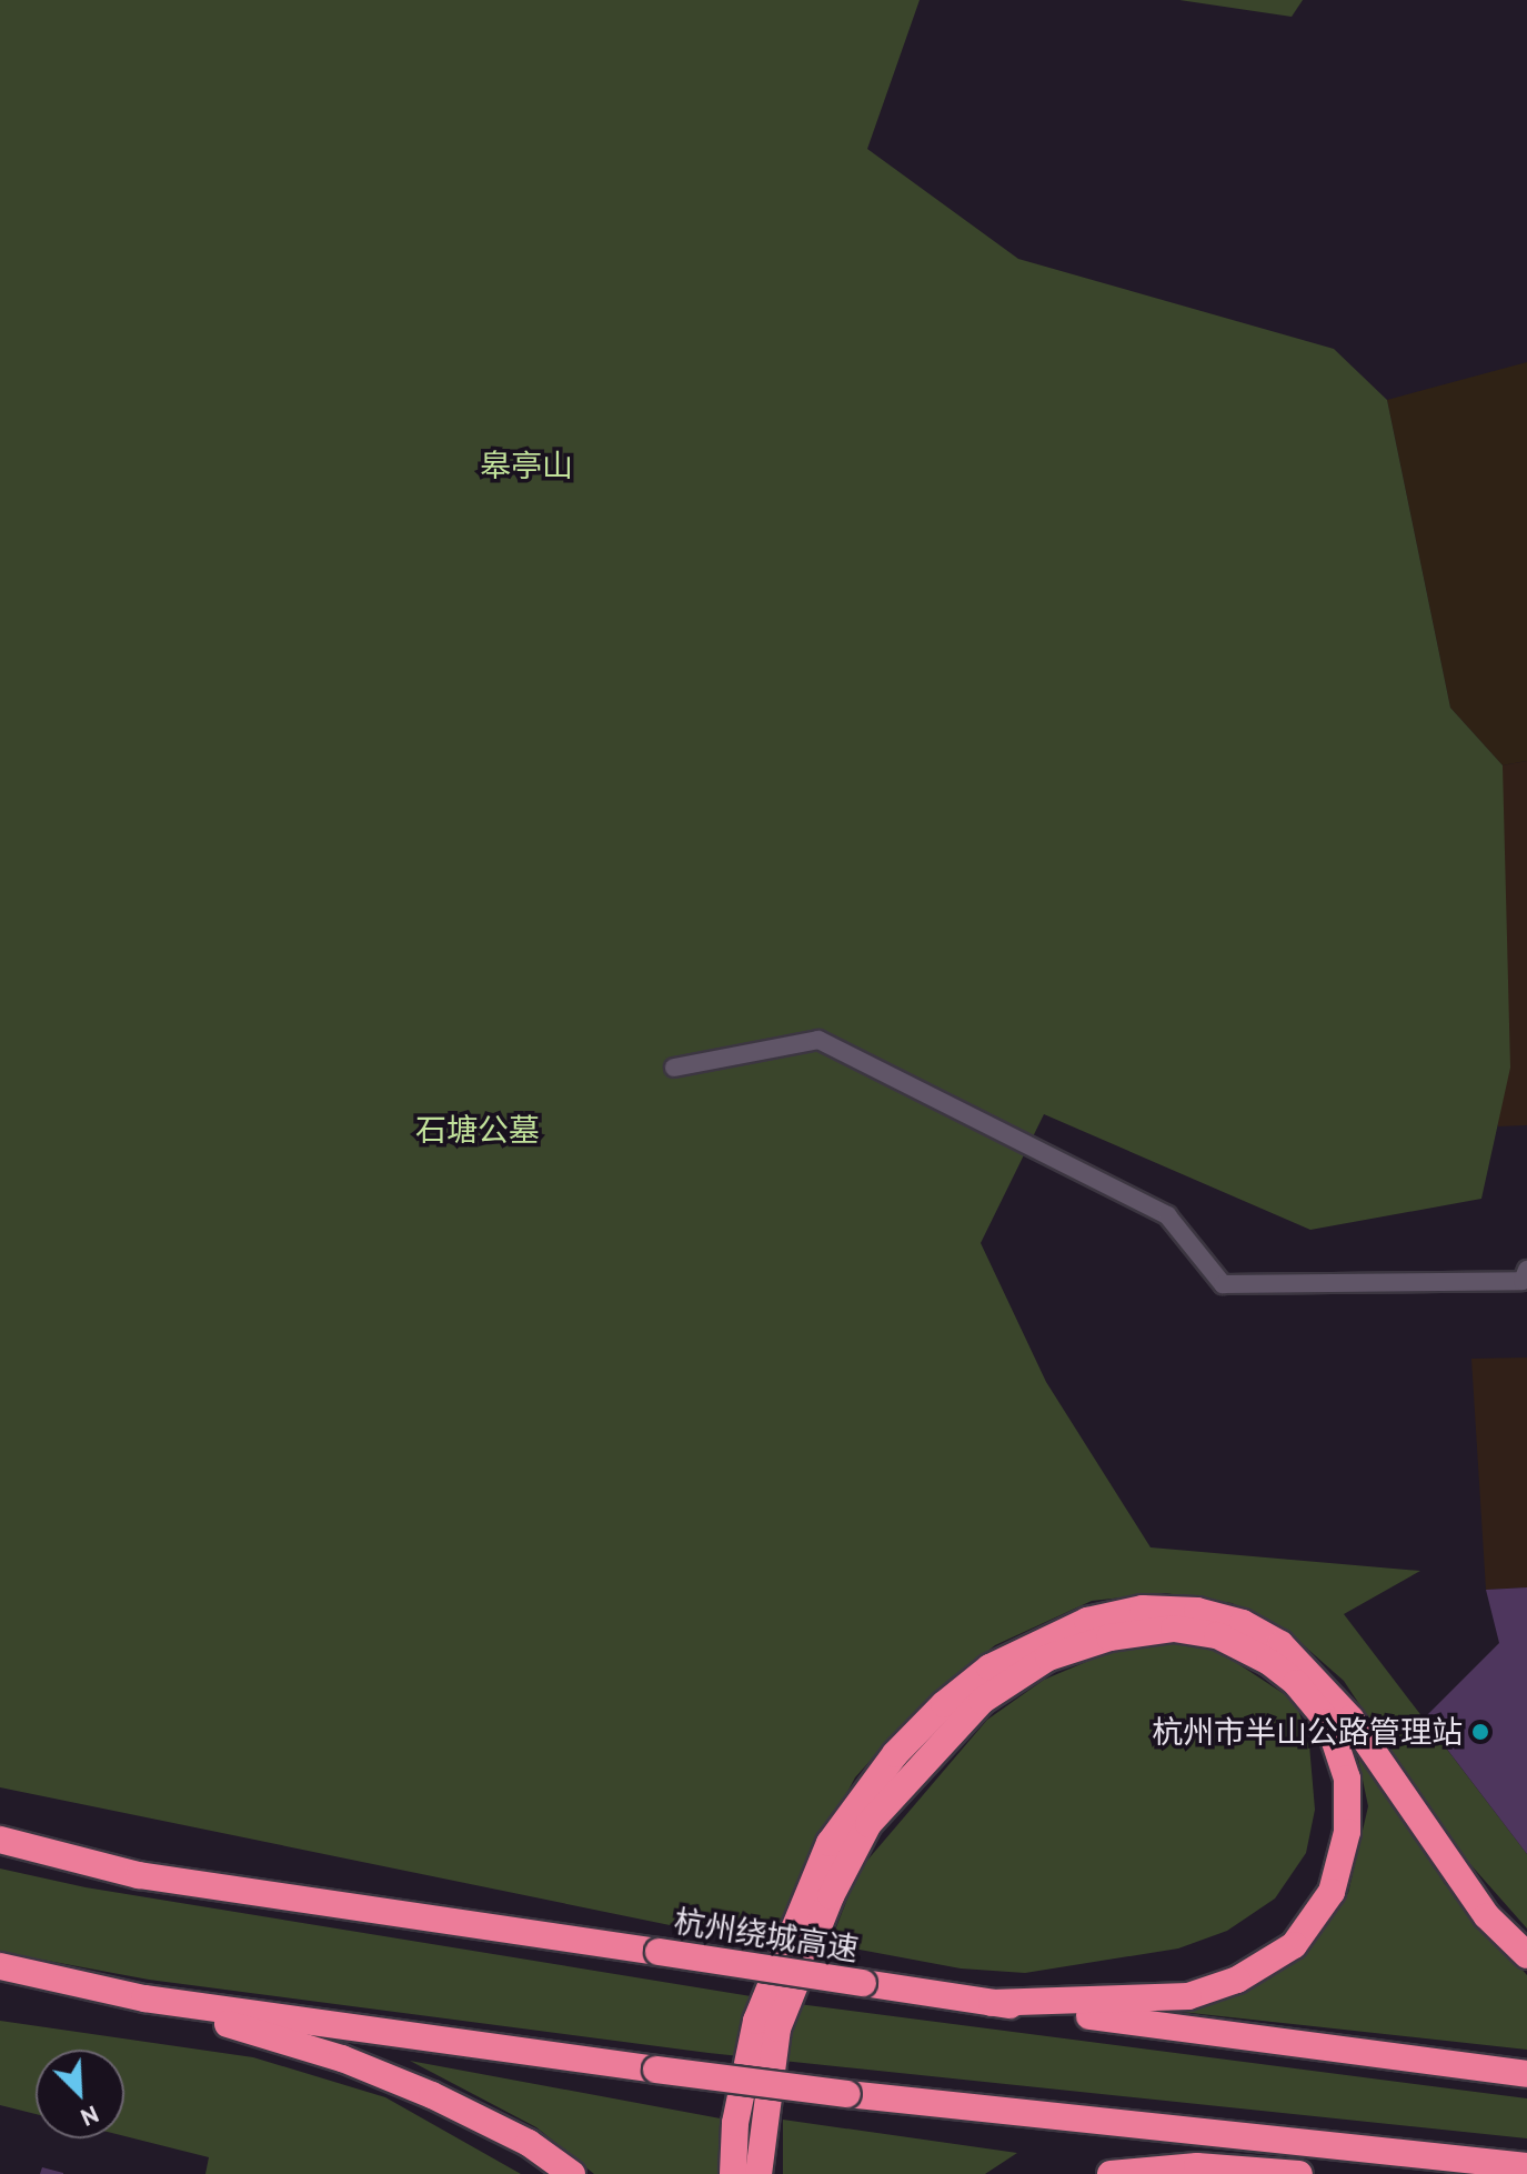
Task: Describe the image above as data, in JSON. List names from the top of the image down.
{
  "streets": {
    "highway": ["杭州绕城高速"]
  },
  "parks": ["皋亭山", "石塘公墓"],
  "places": ["杭州市半山公路管理站"],
  "north": "bottom right"
}
